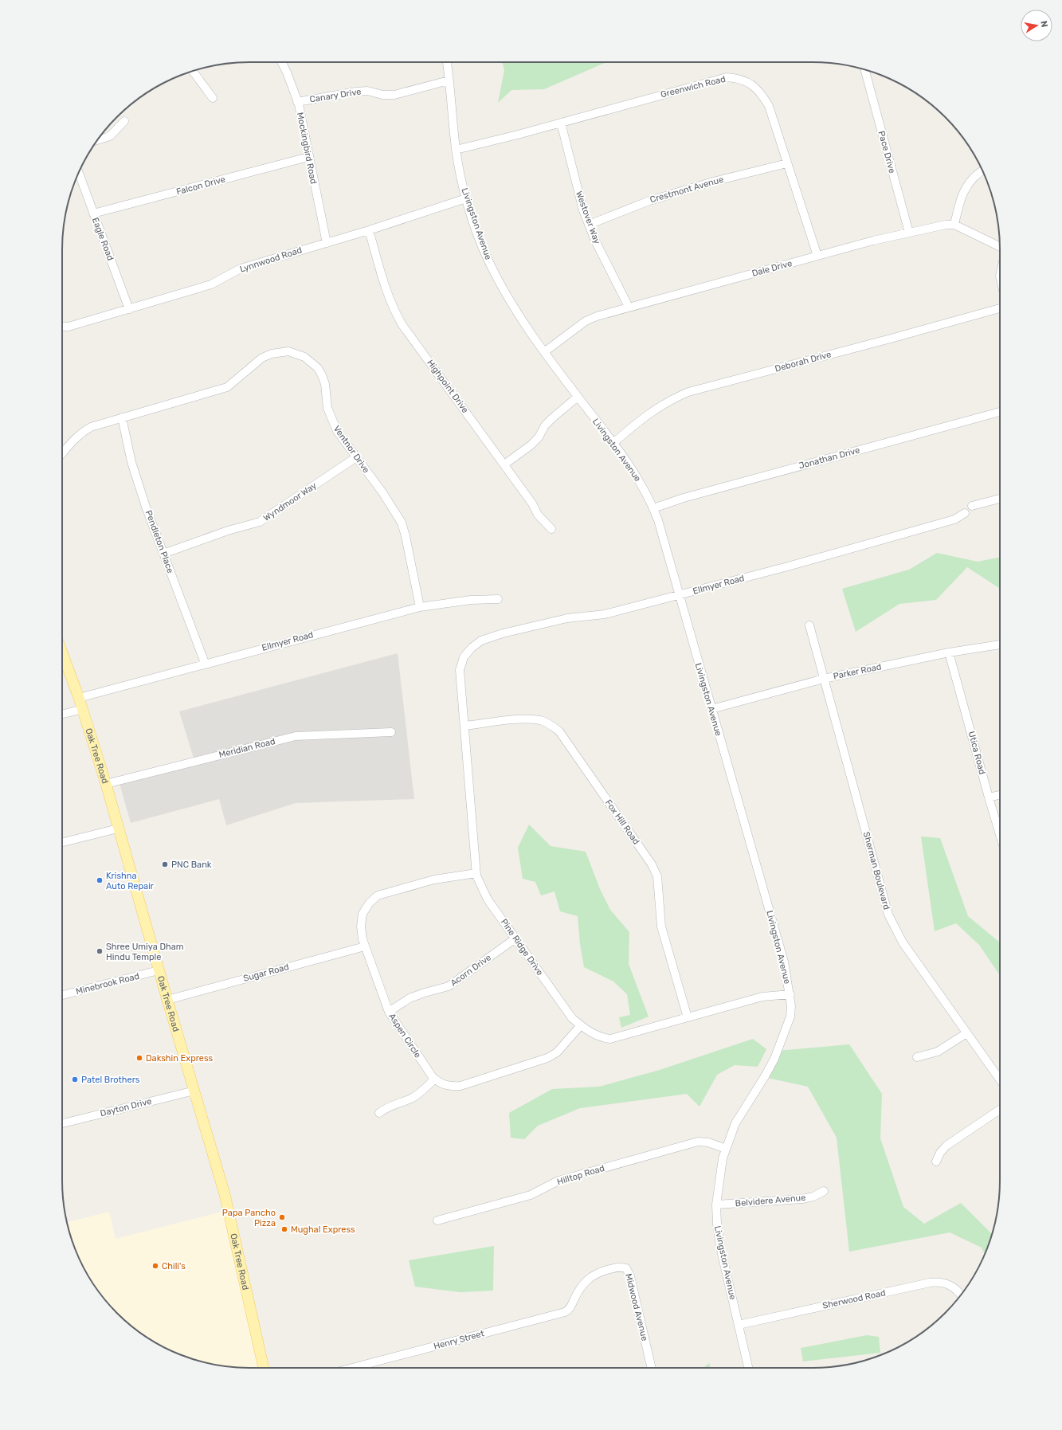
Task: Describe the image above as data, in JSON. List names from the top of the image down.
{
  "streets": {
    "main road": ["Oak Tree Road"],
    "street": [
      "Greenwich Road",
      "Canary Drive",
      "Mockingbird Road",
      "Pace Drive",
      "Falcon Drive",
      "Crestmont Avenue",
      "Westover Way",
      "Livingston Avenue",
      "Eagle Road",
      "Lynnwood Road",
      "Dale Drive",
      "Deborah Drive",
      "Highpoint Drive",
      "Ventnor Drive",
      "Jonathan Drive",
      "Wyndmoor Way",
      "Pendleton Place",
      "Ellmyer Road",
      "Parker Road",
      "Meridian Road",
      "Utica Road",
      "Fox Hill Road",
      "Sherman Boulevard",
      "Pine Ridge Drive",
      "Acorn Drive",
      "Sugar Road",
      "Minebrook Road",
      "Aspen Circle",
      "Dayton Drive",
      "Hilltop Road",
      "Belvidere Avenue",
      "Sherwood Road",
      "Midwood Avenue",
      "Henry Street"
    ]
  },
  "crossings": [
    ["Greenwich Road", "Crestmont Avenue"],
    ["Greenwich Road", "Westover Way"],
    ["Greenwich Road", "Livingston Avenue"],
    ["Greenwich Road", "Dale Drive"],
    ["Canary Drive", "Mockingbird Road"],
    ["Canary Drive", "Livingston Avenue"],
    ["Mockingbird Road", "Falcon Drive"],
    ["Mockingbird Road", "Lynnwood Road"],
    ["Pace Drive", "Dale Drive"],
    ["Falcon Drive", "Eagle Road"],
    ["Crestmont Avenue", "Westover Way"],
    ["Westover Way", "Dale Drive"],
    ["Livingston Avenue", "Lynnwood Road"],
    ["Livingston Avenue", "Dale Drive"],
    ["Livingston Avenue", "Deborah Drive"],
    ["Livingston Avenue", "Jonathan Drive"],
    ["Livingston Avenue", "Ellmyer Road"],
    ["Livingston Avenue", "Parker Road"],
    ["Livingston Avenue", "Pine Ridge Drive"],
    ["Livingston Avenue", "Hilltop Road"],
    ["Livingston Avenue", "Belvidere Avenue"],
    ["Livingston Avenue", "Sherwood Road"],
    ["Eagle Road", "Lynnwood Road"],
    ["Lynnwood Road", "Highpoint Drive"],
    ["Ventnor Drive", "Wyndmoor Way"],
    ["Ventnor Drive", "Pendleton Place"],
    ["Ventnor Drive", "Ellmyer Road"],
    ["Wyndmoor Way", "Pendleton Place"],
    ["Pendleton Place", "Ellmyer Road"],
    ["Ellmyer Road", "Oak Tree Road"],
    ["Ellmyer Road", "Pine Ridge Drive"],
    ["Parker Road", "Utica Road"],
    ["Parker Road", "Sherman Boulevard"],
    ["Meridian Road", "Oak Tree Road"],
    ["Oak Tree Road", "Sugar Road"],
    ["Oak Tree Road", "Minebrook Road"],
    ["Oak Tree Road", "Dayton Drive"],
    ["Fox Hill Road", "Pine Ridge Drive"],
    ["Pine Ridge Drive", "Acorn Drive"],
    ["Pine Ridge Drive", "Aspen Circle"],
    ["Acorn Drive", "Aspen Circle"],
    ["Sugar Road", "Aspen Circle"],
    ["Midwood Avenue", "Henry Street"]
  ],
  "places": [
    "PNC Bank",
    "Krishna Auto Repair",
    "Shree Umiya Dham Hindu Temple",
    "Dakshin Express",
    "Patel Brothers",
    "Papa Pancho Pizza",
    "Mughal Express",
    "Chili's"
  ],
  "north": "right"
}
